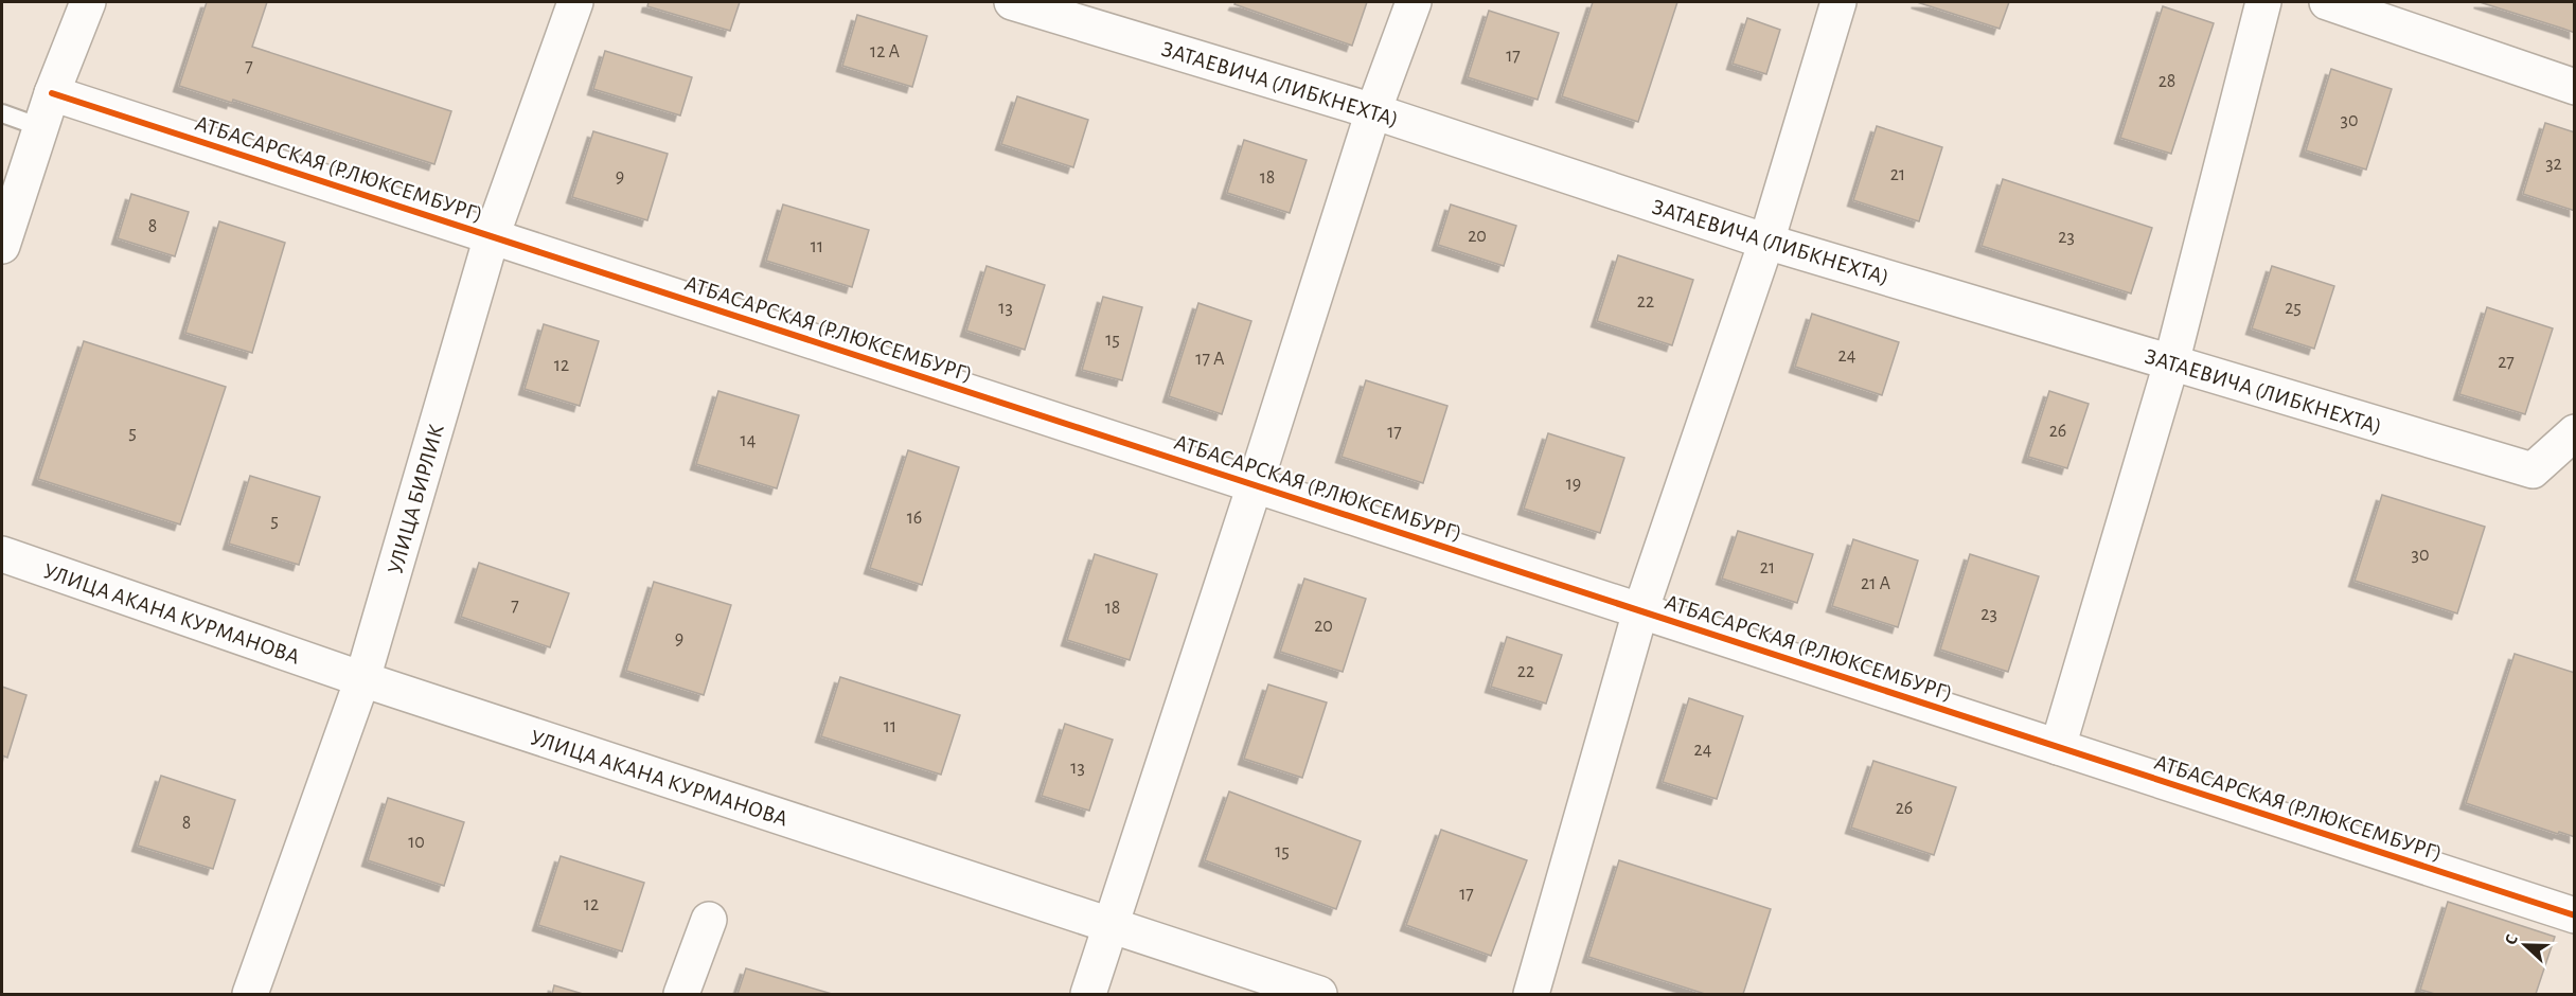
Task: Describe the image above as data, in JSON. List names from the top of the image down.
{
  "streets": {
    "street": [
      "ЗАТАЕВИЧА (ЛИБКНЕХТА)",
      "АТБАСАРСКАЯ (Р.ЛЮКСЕМБУРГ)",
      "УЛИЦА БИРЛИК",
      "УЛИЦА АКАНА КУРМАНОВА"
    ]
  },
  "crossings": [
    ["АТБАСАРСКАЯ (Р.ЛЮКСЕМБУРГ)", "УЛИЦА БИРЛИК"],
    ["УЛИЦА БИРЛИК", "УЛИЦА АКАНА КУРМАНОВА"]
  ],
  "house_numbers": [
    "12 А",
    "17",
    "7",
    "28",
    "30",
    "32",
    "21",
    "9",
    "18",
    "8",
    "20",
    "23",
    "11",
    "22",
    "13",
    "25",
    "15",
    "24",
    "17 А",
    "27",
    "12",
    "26",
    "17",
    "5",
    "14",
    "19",
    "16",
    "5",
    "30",
    "21",
    "21 А",
    "7",
    "18",
    "23",
    "20",
    "9",
    "22",
    "11",
    "24",
    "13",
    "26",
    "8",
    "10",
    "15",
    "17",
    "12"
  ],
  "north": "left"
}
